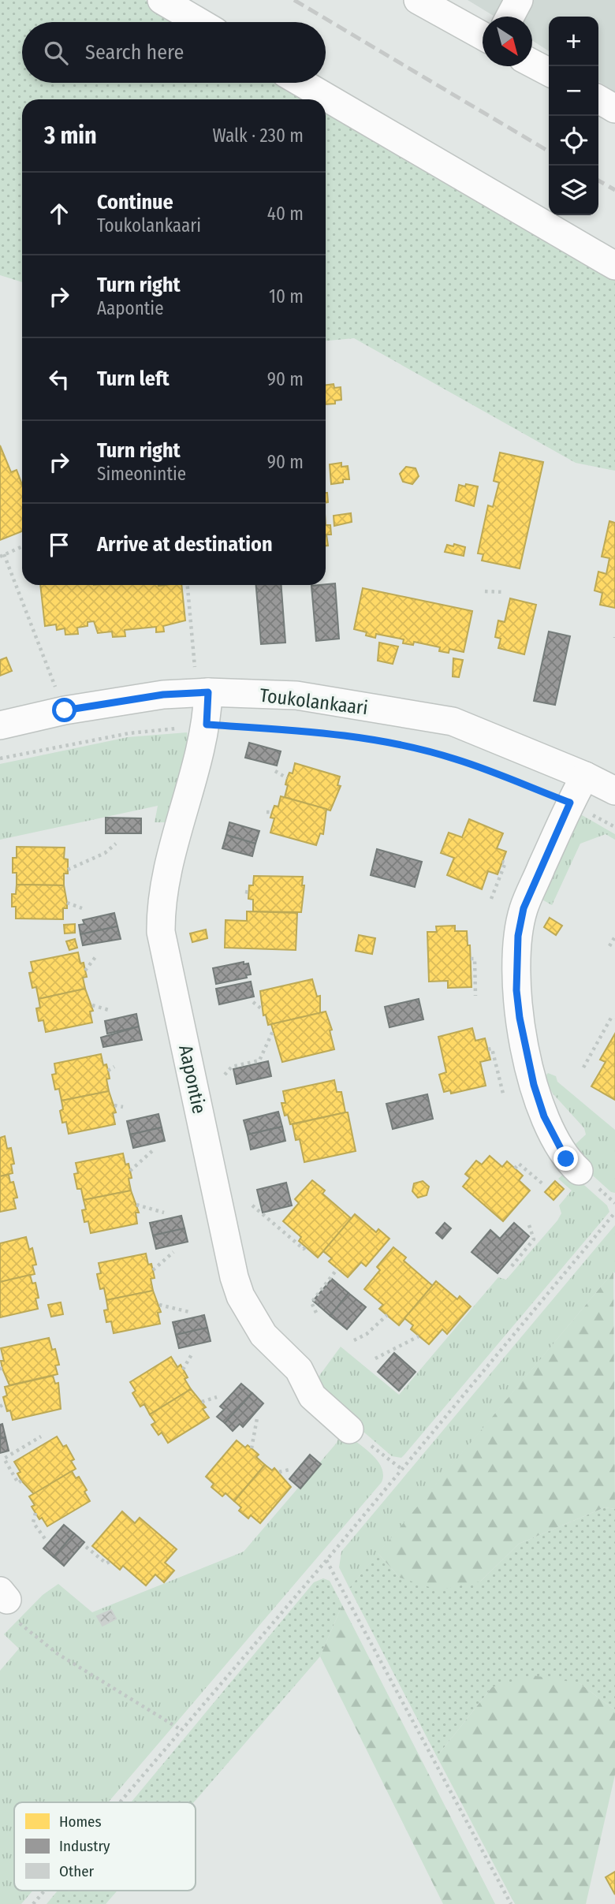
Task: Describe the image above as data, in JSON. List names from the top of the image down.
{
  "streets": {
    "street": ["Toukolankaari", "Aapontie"]
  },
  "crossings": [
    ["Toukolankaari", "Aapontie"]
  ],
  "legend": ["Homes", "Industry", "Other"],
  "north": "bottom right",
  "page": {
    "map_buttons": ["+", "−"],
    "search": "Search here",
    "heading": ["3 min", "Walk · 230 m"],
    "list": [
      ["Continue", "Toukolankaari", "40 m"],
      ["Turn right", "Aapontie", "10 m"],
      ["Turn left", "90 m"],
      ["Turn right", "Simeonintie", "90 m"],
      "Arrive at destination"
    ]
  }
}
